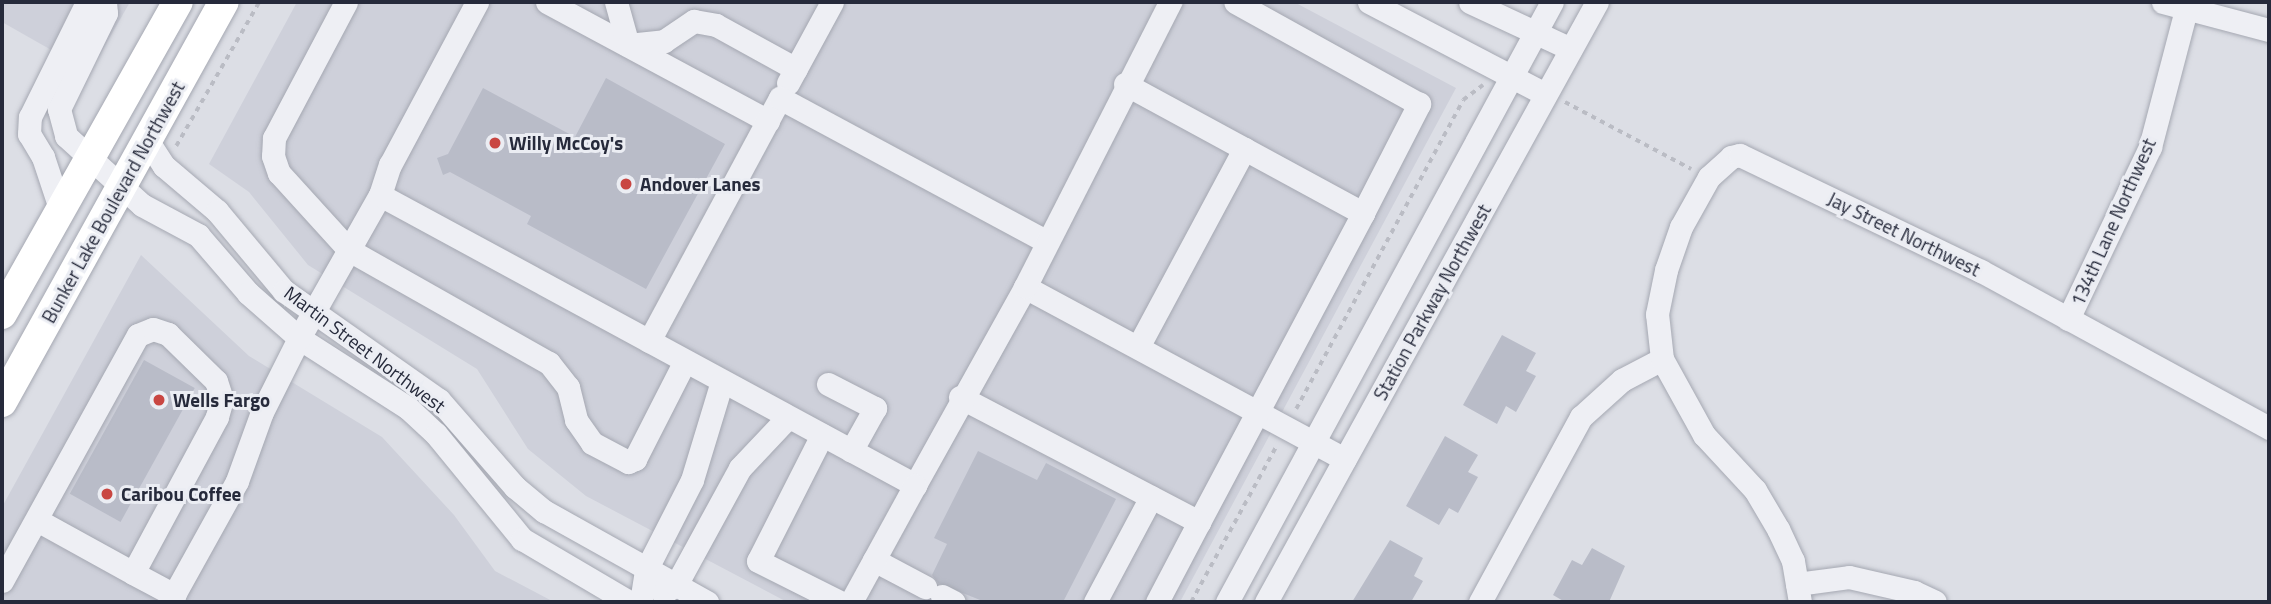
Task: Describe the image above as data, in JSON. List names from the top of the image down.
{
  "streets": {
    "main road": ["Bunker Lake Boulevard Northwest"],
    "street": [
      "134th Lane Northwest",
      "Jay Street Northwest",
      "Station Parkway Northwest",
      "Martin Street Northwest"
    ]
  },
  "crossings": [
    ["Bunker Lake Boulevard Northwest", "Martin Street Northwest"],
    ["134th Lane Northwest", "Jay Street Northwest"]
  ],
  "places": [
    "Willy McCoy's",
    "Andover Lanes",
    "Wells Fargo",
    "Caribou Coffee"
  ]
}
